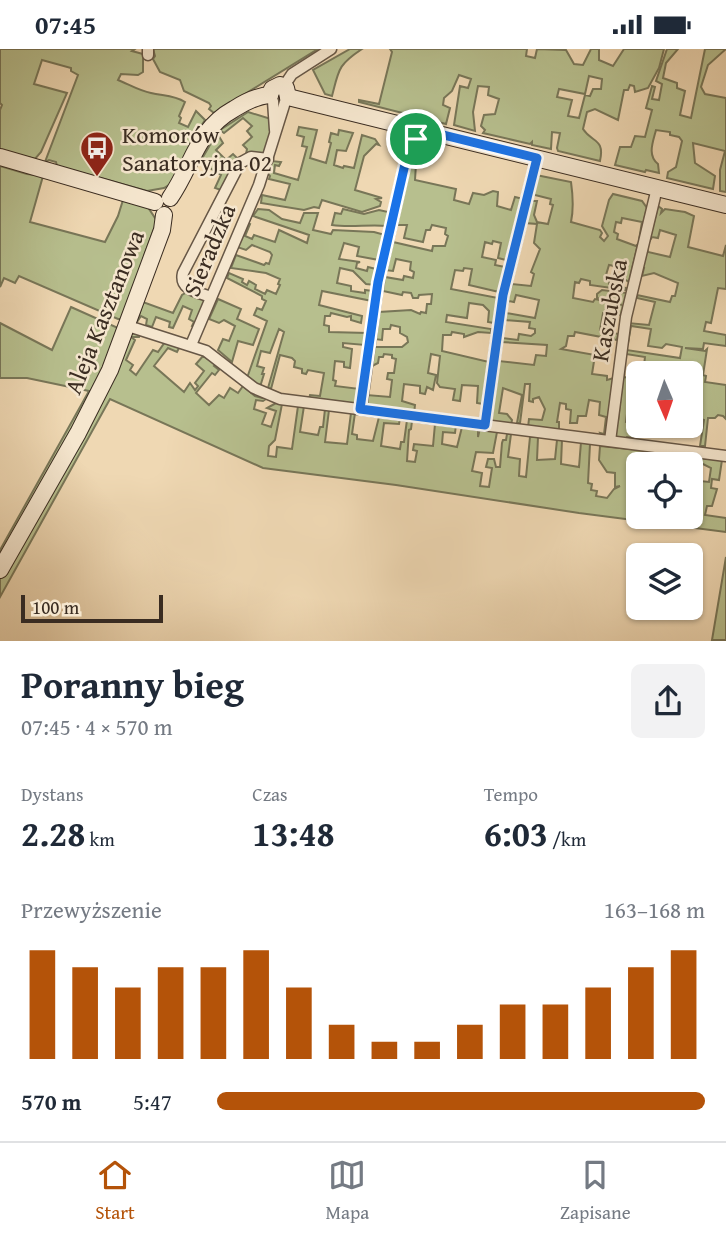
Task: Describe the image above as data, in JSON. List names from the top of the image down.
{
  "streets": {
    "street": ["Sieradzka", "Kaszubska", "Aleja Kasztanowa"]
  },
  "crossings": [
    ["Sieradzka", "Aleja Kasztanowa"]
  ],
  "places": {
    "bus stop": ["Komorów Sanatoryjna 02"]
  },
  "scale_bar": "100 m",
  "north": "bottom",
  "page": {
    "status": "07:45",
    "scale": "100 m",
    "heading": ["Poranny bieg", "07:45 · 4 × 570 m"],
    "stats": [
      ["Dystans", "2.28 km"],
      ["Czas", "13:48"],
      ["Tempo", "6:03 /km"]
    ],
    "chart": ["Przewyższenie", "163–168 m"],
    "list": [
      {
        "name": "570 m",
        "note": "5:47"
      }
    ],
    "tabs": ["Start", "Mapa", "Zapisane"]
  }
}
